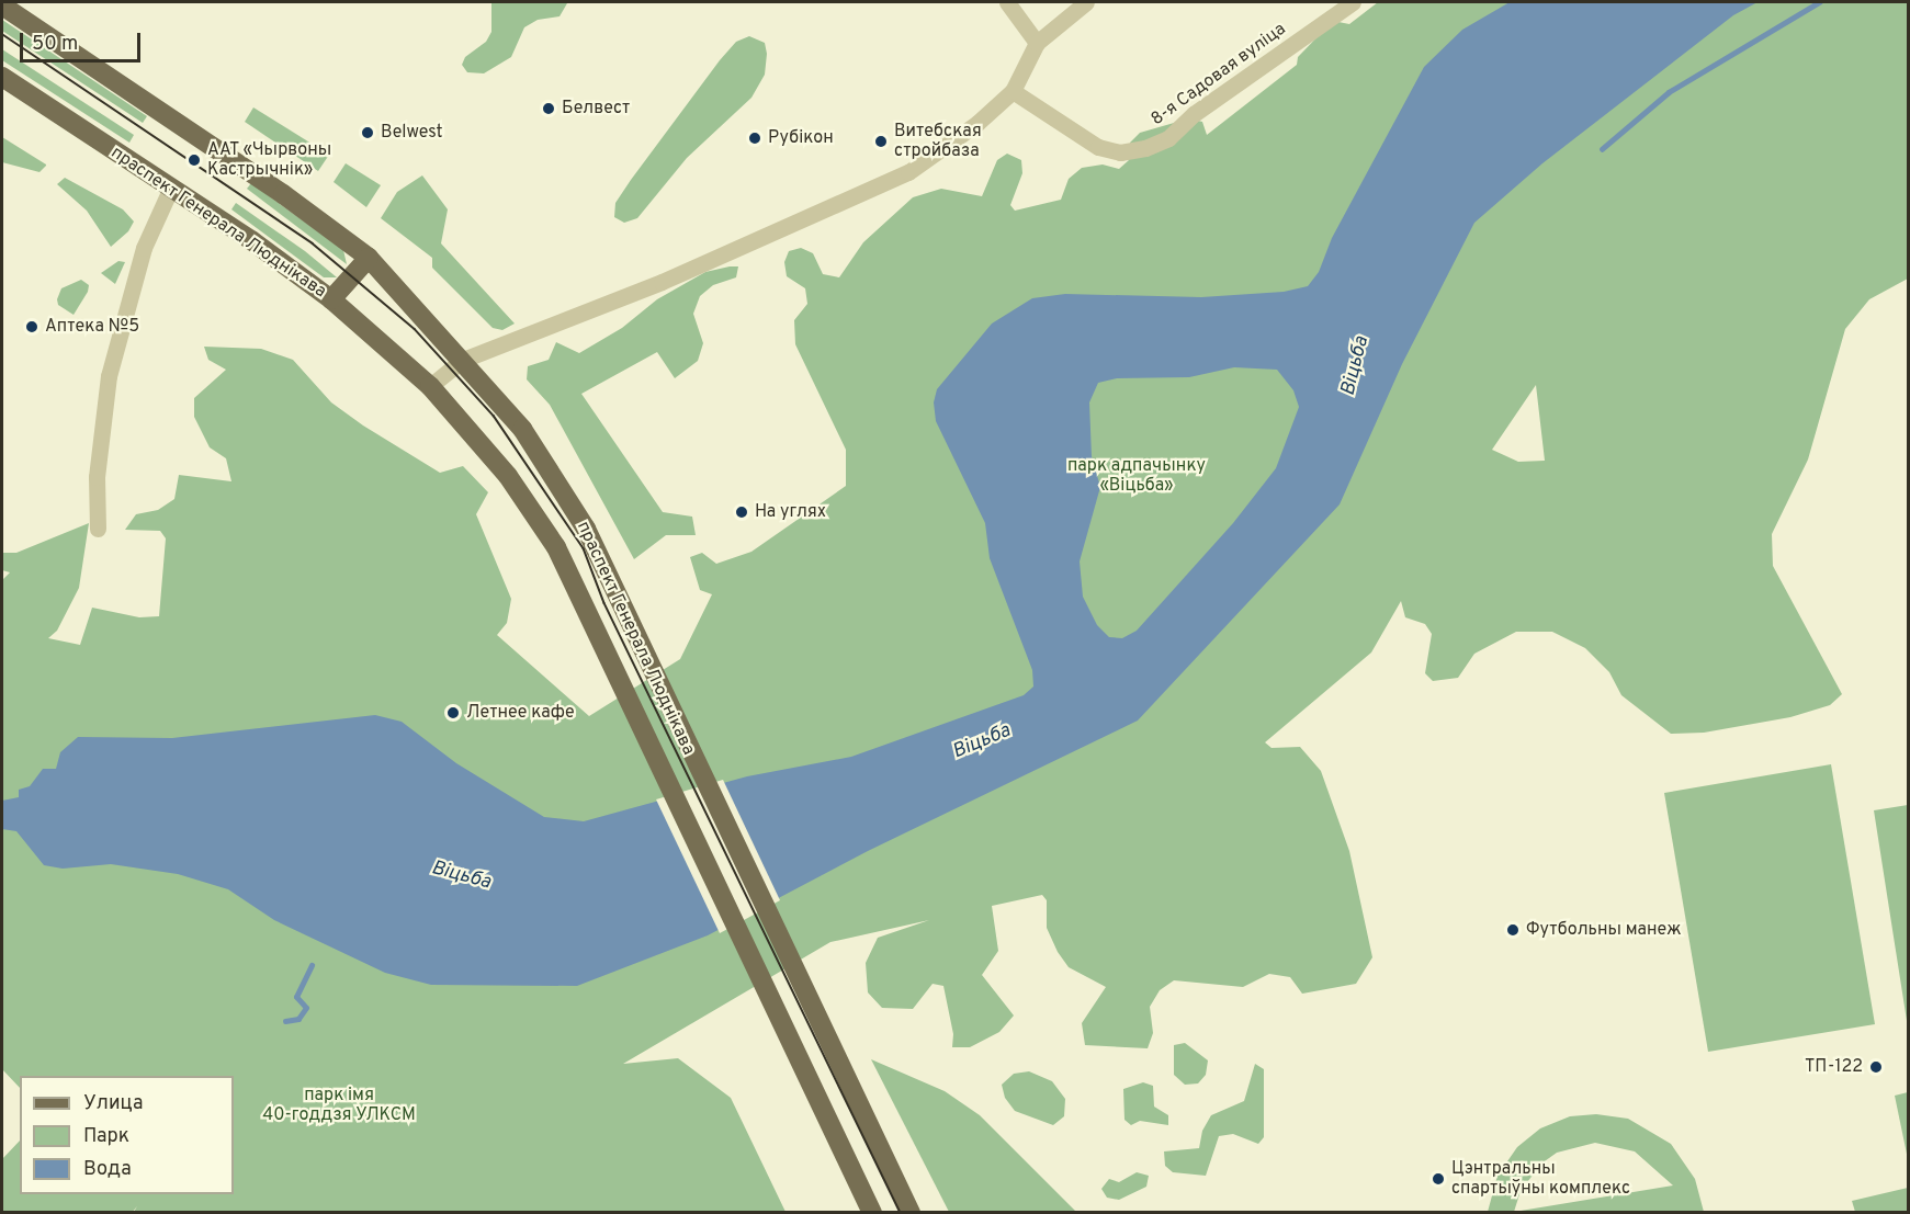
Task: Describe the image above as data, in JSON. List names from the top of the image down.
{
  "streets": {
    "main road": ["праспект Генерала Люднікава"],
    "street": ["8-я Садовая вуліца"]
  },
  "water": ["Віцьба"],
  "parks": ["парк адпачынку «Віцьба»", "парк імя 40-годдзя УЛКСМ"],
  "places": [
    "Белвест",
    "Belwest",
    "Рубікон",
    "Витебская стройбаза",
    "ААТ «Чырвоны Кастрычнік»",
    "Аптека №5",
    "На углях",
    "Летнее кафе",
    "Футбольны манеж",
    "ТП-122",
    "Цэнтральны спартыўны комплекс"
  ],
  "legend": ["Улица", "Парк", "Вода"],
  "scale_bar": "50 m"
}
